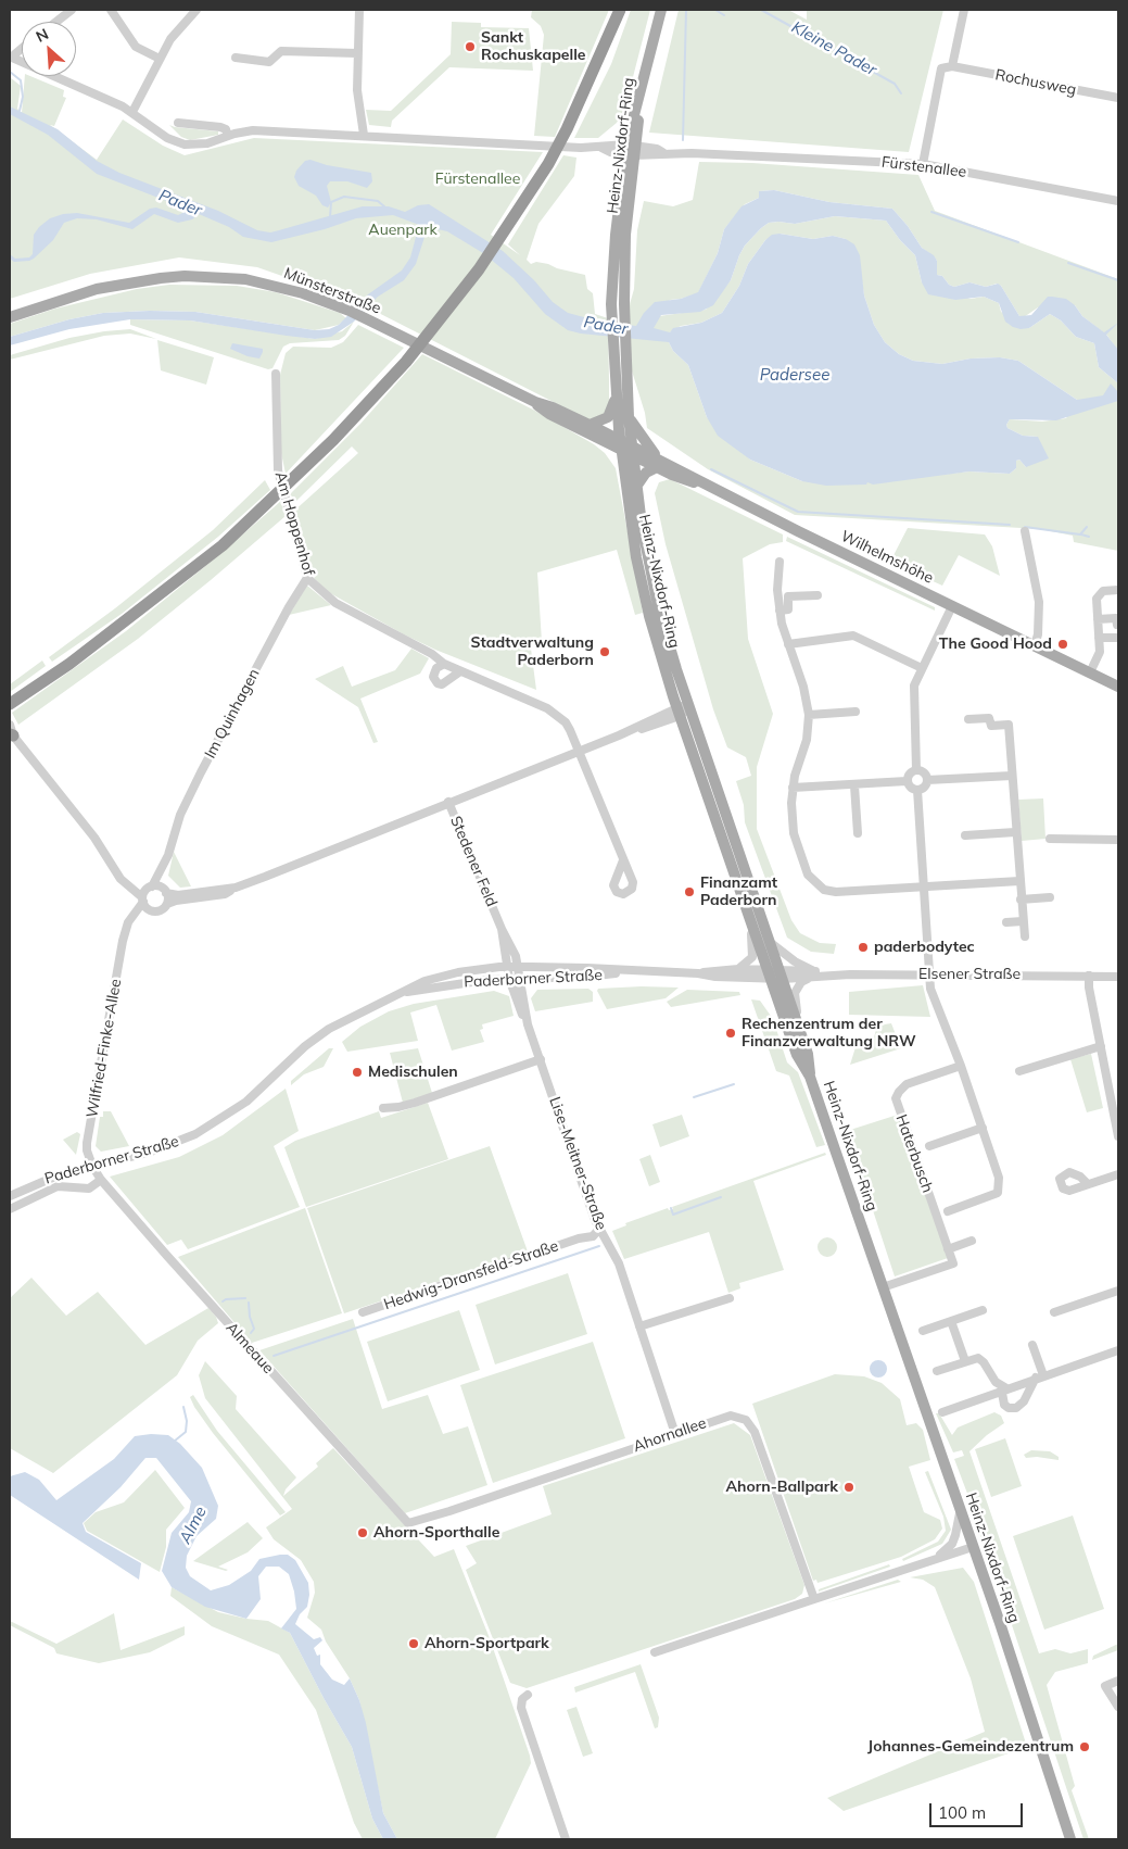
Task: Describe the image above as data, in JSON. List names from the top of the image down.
{
  "streets": {
    "main road": ["Heinz-Nixdorf-Ring", "Münsterstraße", "Wilhelmshöhe"],
    "street": [
      "Rochusweg",
      "Fürstenallee",
      "Am Hoppenhof",
      "Im Quinhagen",
      "Stedener Feld",
      "Elsener Straße",
      "Paderborner Straße",
      "Wilfried-Finke-Allee",
      "Haterbusch",
      "Lise-Meitner-Straße",
      "Hedwig-Dransfeld-Straße",
      "Almeaue",
      "Ahornallee"
    ]
  },
  "crossings": [
    ["Heinz-Nixdorf-Ring", "Fürstenallee"],
    ["Heinz-Nixdorf-Ring", "Münsterstraße"],
    ["Heinz-Nixdorf-Ring", "Wilhelmshöhe"],
    ["Heinz-Nixdorf-Ring", "Stedener Feld"],
    ["Heinz-Nixdorf-Ring", "Elsener Straße"],
    ["Heinz-Nixdorf-Ring", "Paderborner Straße"],
    ["Münsterstraße", "Wilhelmshöhe"],
    ["Am Hoppenhof", "Im Quinhagen"],
    ["Am Hoppenhof", "Stedener Feld"],
    ["Im Quinhagen", "Wilfried-Finke-Allee"],
    ["Stedener Feld", "Paderborner Straße"],
    ["Stedener Feld", "Lise-Meitner-Straße"],
    ["Elsener Straße", "Paderborner Straße"],
    ["Paderborner Straße", "Wilfried-Finke-Allee"],
    ["Paderborner Straße", "Lise-Meitner-Straße"],
    ["Paderborner Straße", "Almeaue"],
    ["Wilfried-Finke-Allee", "Almeaue"],
    ["Lise-Meitner-Straße", "Hedwig-Dransfeld-Straße"],
    ["Lise-Meitner-Straße", "Ahornallee"],
    ["Almeaue", "Ahornallee"]
  ],
  "water": [
    "Kleine Pader",
    "Pader",
    "Padersee",
    "Alme"
  ],
  "parks": ["Fürstenallee", "Auenpark"],
  "places": [
    "Sankt Rochuskapelle",
    "The Good Hood",
    "Stadtverwaltung Paderborn",
    "Finanzamt Paderborn",
    "paderbodytec",
    "Rechenzentrum der Finanzverwaltung NRW",
    "Medischulen",
    "Ahorn-Ballpark",
    "Ahorn-Sporthalle",
    "Ahorn-Sportpark",
    "Johannes-Gemeindezentrum"
  ],
  "scale_bar": "100 m",
  "north": "top left"
}
